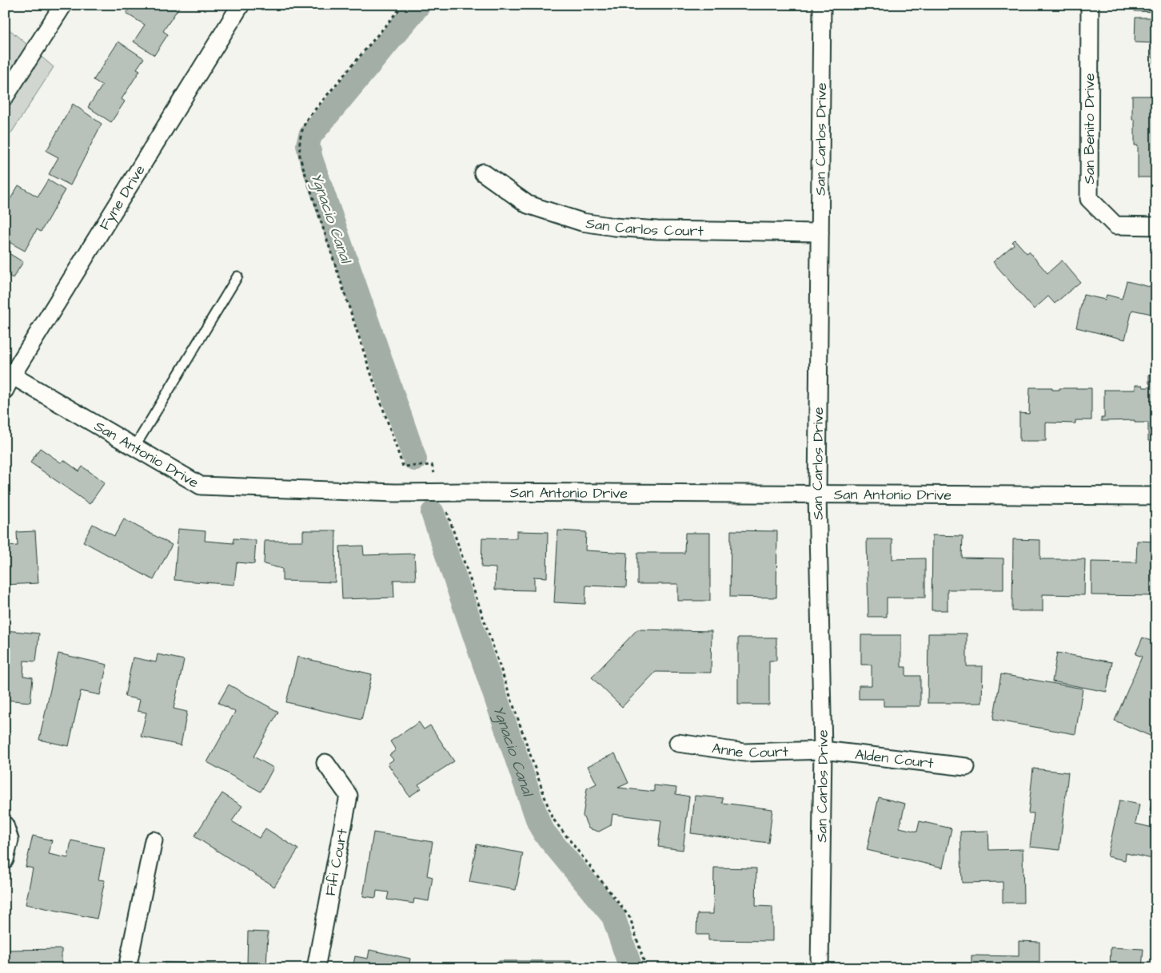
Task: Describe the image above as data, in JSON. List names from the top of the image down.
{
  "streets": {
    "street": [
      "San Benito Drive",
      "San Carlos Drive",
      "Fyne Drive",
      "San Carlos Court",
      "San Antonio Drive",
      "Anne Court",
      "Alden Court",
      "Fifi Court"
    ]
  },
  "crossings": [
    ["San Carlos Drive", "San Carlos Court"],
    ["San Carlos Drive", "San Antonio Drive"],
    ["San Carlos Drive", "Anne Court"],
    ["San Carlos Drive", "Alden Court"],
    ["Fyne Drive", "San Antonio Drive"],
    ["Anne Court", "Alden Court"]
  ],
  "water": ["Ygnacio Canal"]
}
